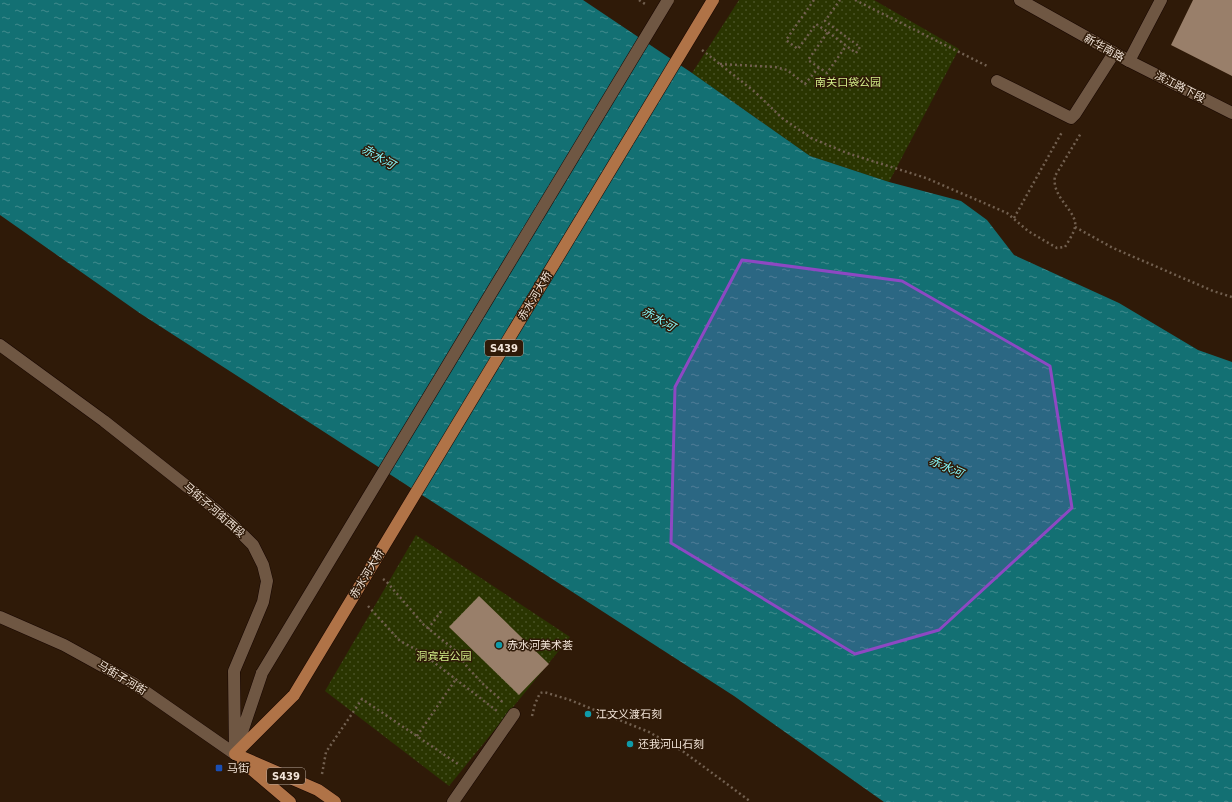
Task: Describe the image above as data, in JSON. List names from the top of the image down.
{
  "streets": {
    "main road": ["赤水河大桥", "S439"],
    "street": [
      "新华南路",
      "滨江路下段",
      "马街子河街西段",
      "马街子河街"
    ]
  },
  "crossings": [
    ["新华南路", "滨江路下段"],
    ["赤水河大桥", "S439"],
    ["赤水河大桥", "马街子河街西段"],
    ["赤水河大桥", "马街子河街"],
    ["S439", "马街子河街西段"],
    ["S439", "马街子河街"],
    ["马街子河街西段", "马街子河街"]
  ],
  "water": ["赤水河"],
  "parks": ["南关口袋公园", "洞宾岩公园"],
  "places": {
    "other": ["赤水河美术荟", "江文义渡石刻", "还我河山石刻"],
    "transit": ["马街"]
  }
}
